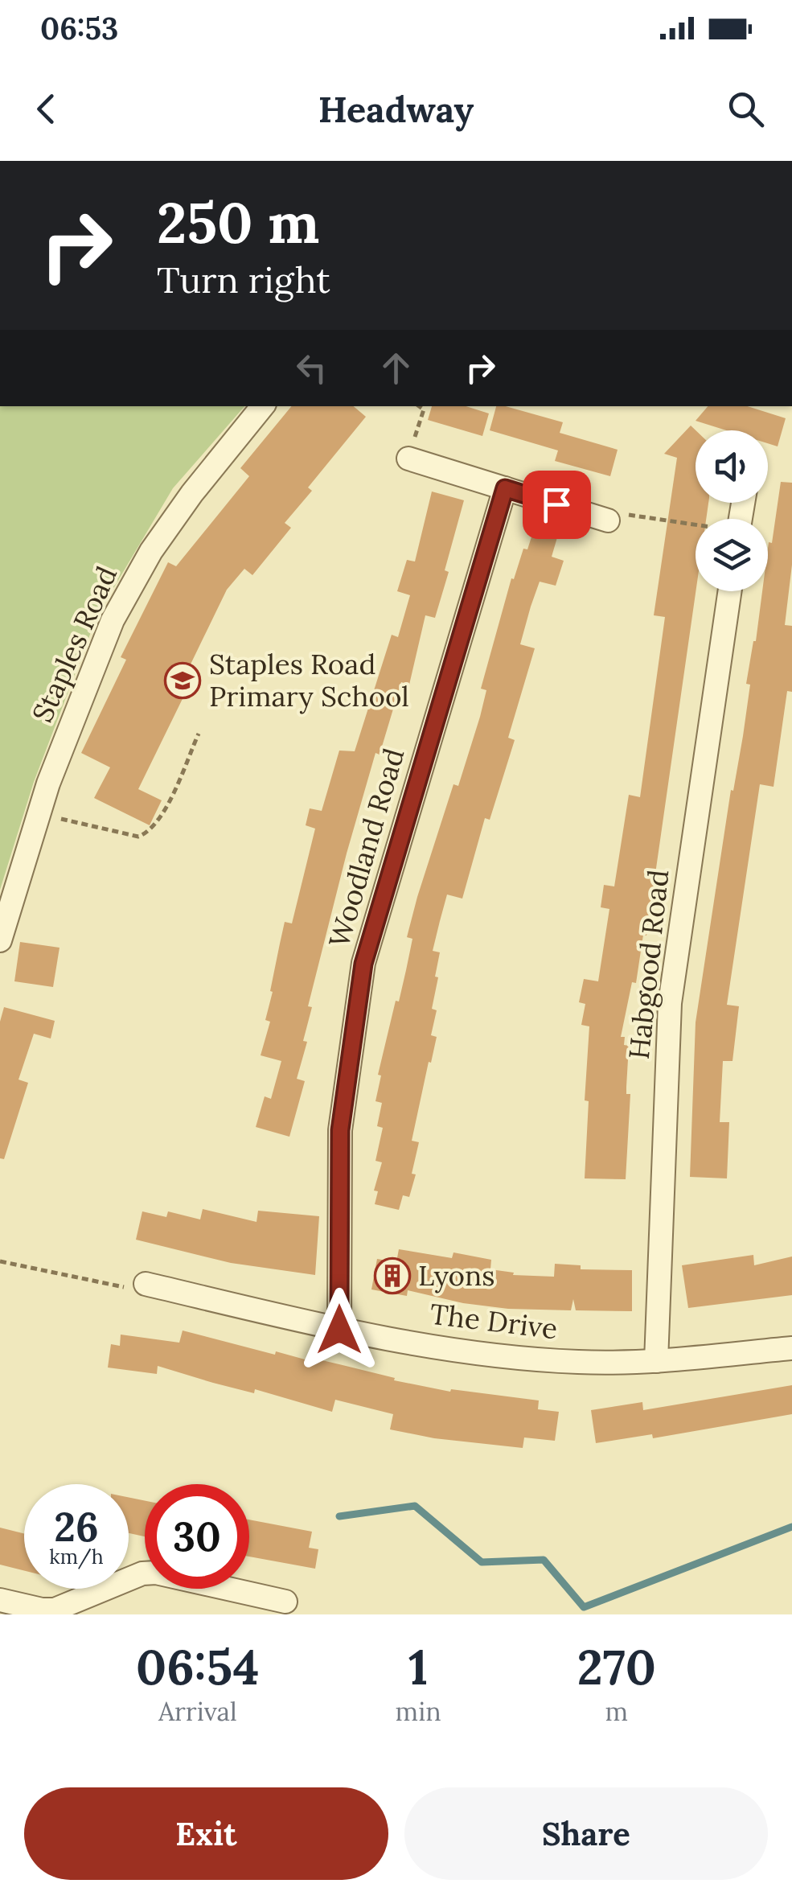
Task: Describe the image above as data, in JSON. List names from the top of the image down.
{
  "streets": {
    "street": [
      "Staples Road",
      "Woodland Road",
      "Habgood Road",
      "The Drive"
    ]
  },
  "crossings": [
    ["Woodland Road", "The Drive"],
    ["Habgood Road", "The Drive"]
  ],
  "places": {
    "school or university": ["Staples Road Primary School"],
    "building": ["Lyons"]
  },
  "page": {
    "status": "06:53",
    "header": "Headway",
    "turn": ["250 m", "Turn right"],
    "speed": "26 km/h",
    "limit": "30",
    "eta": [
      "06:54",
      "Arrival",
      "1",
      "min",
      "270",
      "m"
    ],
    "buttons": ["Exit", "Share"]
  }
}
